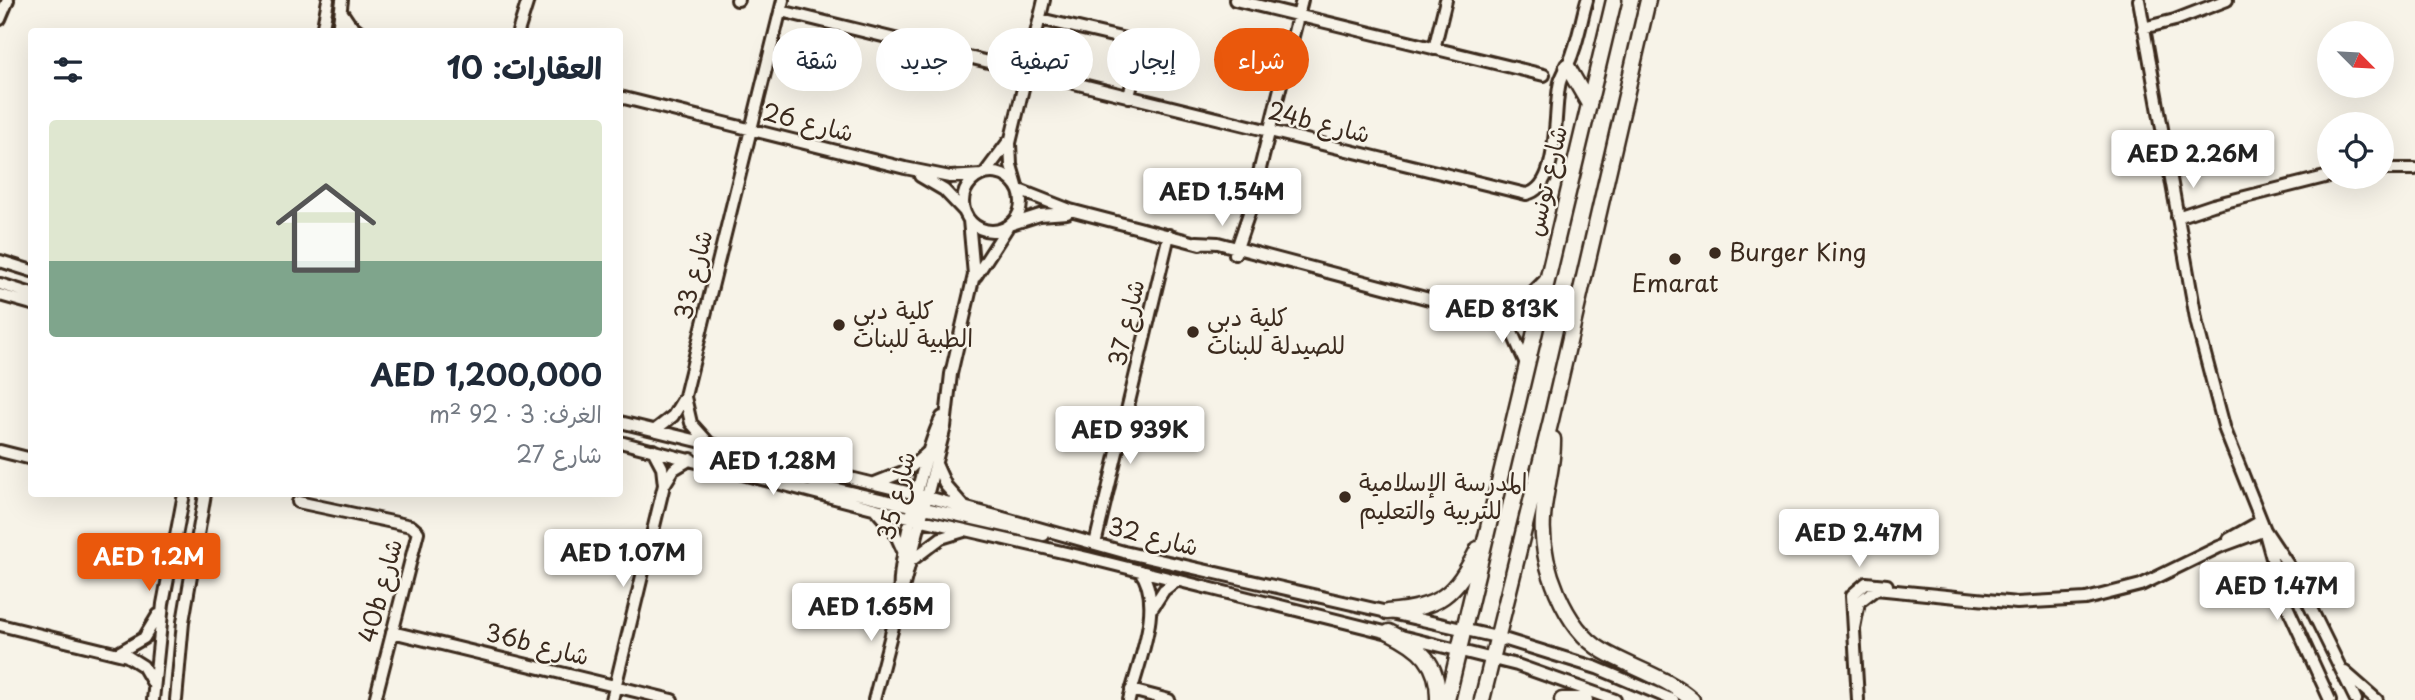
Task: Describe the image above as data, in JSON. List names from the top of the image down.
{
  "streets": {
    "main road": ["شارع تونس"],
    "street": [
      "شارع 26",
      "24b شارع",
      "شارع 33",
      "شارع 37",
      "شارع 35",
      "شارع 32",
      "40b شارع",
      "36b شارع"
    ]
  },
  "crossings": [
    ["شارع 26", "شارع 33"],
    ["شارع 26", "شارع 35"],
    ["24b شارع", "شارع 33"],
    ["شارع تونس", "شارع 32"],
    ["شارع 33", "شارع 32"],
    ["شارع 37", "شارع 32"],
    ["شارع 35", "شارع 32"],
    ["40b شارع", "36b شارع"]
  ],
  "places": [
    "Burger King",
    "Emarat",
    "كلية دبي الطبية للبنات",
    "كلية دبي للصيدلة للبنات",
    "المدرسة الإسلامية للتربية والتعليم"
  ],
  "north": "bottom right",
  "page": {
    "chip": [
      "شراء",
      "إيجار",
      "تصفية",
      "جديد",
      "شقة"
    ],
    "heading": "العقارات: 10",
    "list": [
      {
        "name": "AED 1,200,000",
        "note": "الغرف: 3 · 92 m² · شارع 27"
      }
    ],
    "price": [
      "AED 2.26M",
      "AED 1.54M",
      "AED 813K",
      "AED 939K",
      "AED 1.28M",
      "AED 2.47M",
      "AED 1.07M",
      "AED 1.2M",
      "AED 1.47M",
      "AED 1.65M"
    ]
  }
}
